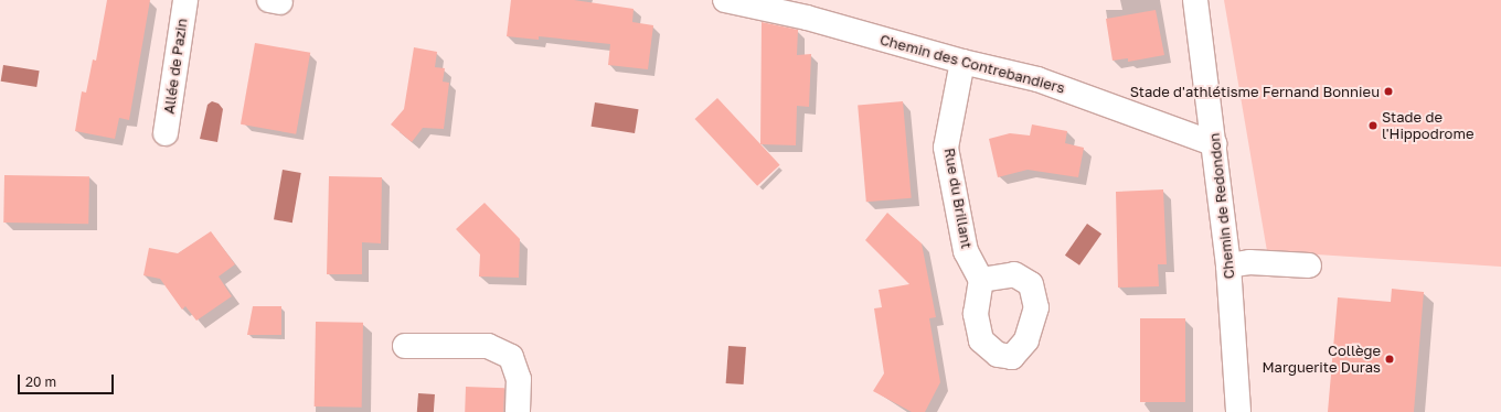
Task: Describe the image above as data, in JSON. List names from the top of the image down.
{
  "streets": {
    "street": [
      "Chemin des Contrebandiers",
      "Allée de Pazin",
      "Rue du Brillant",
      "Chemin de Redondon"
    ]
  },
  "crossings": [
    ["Chemin des Contrebandiers", "Rue du Brillant"],
    ["Chemin des Contrebandiers", "Chemin de Redondon"]
  ],
  "places": ["Stade d'athlétisme Fernand Bonnieu", "Stade de l'Hippodrome", "Collège Marguerite Duras"],
  "scale_bar": "20 m"
}
